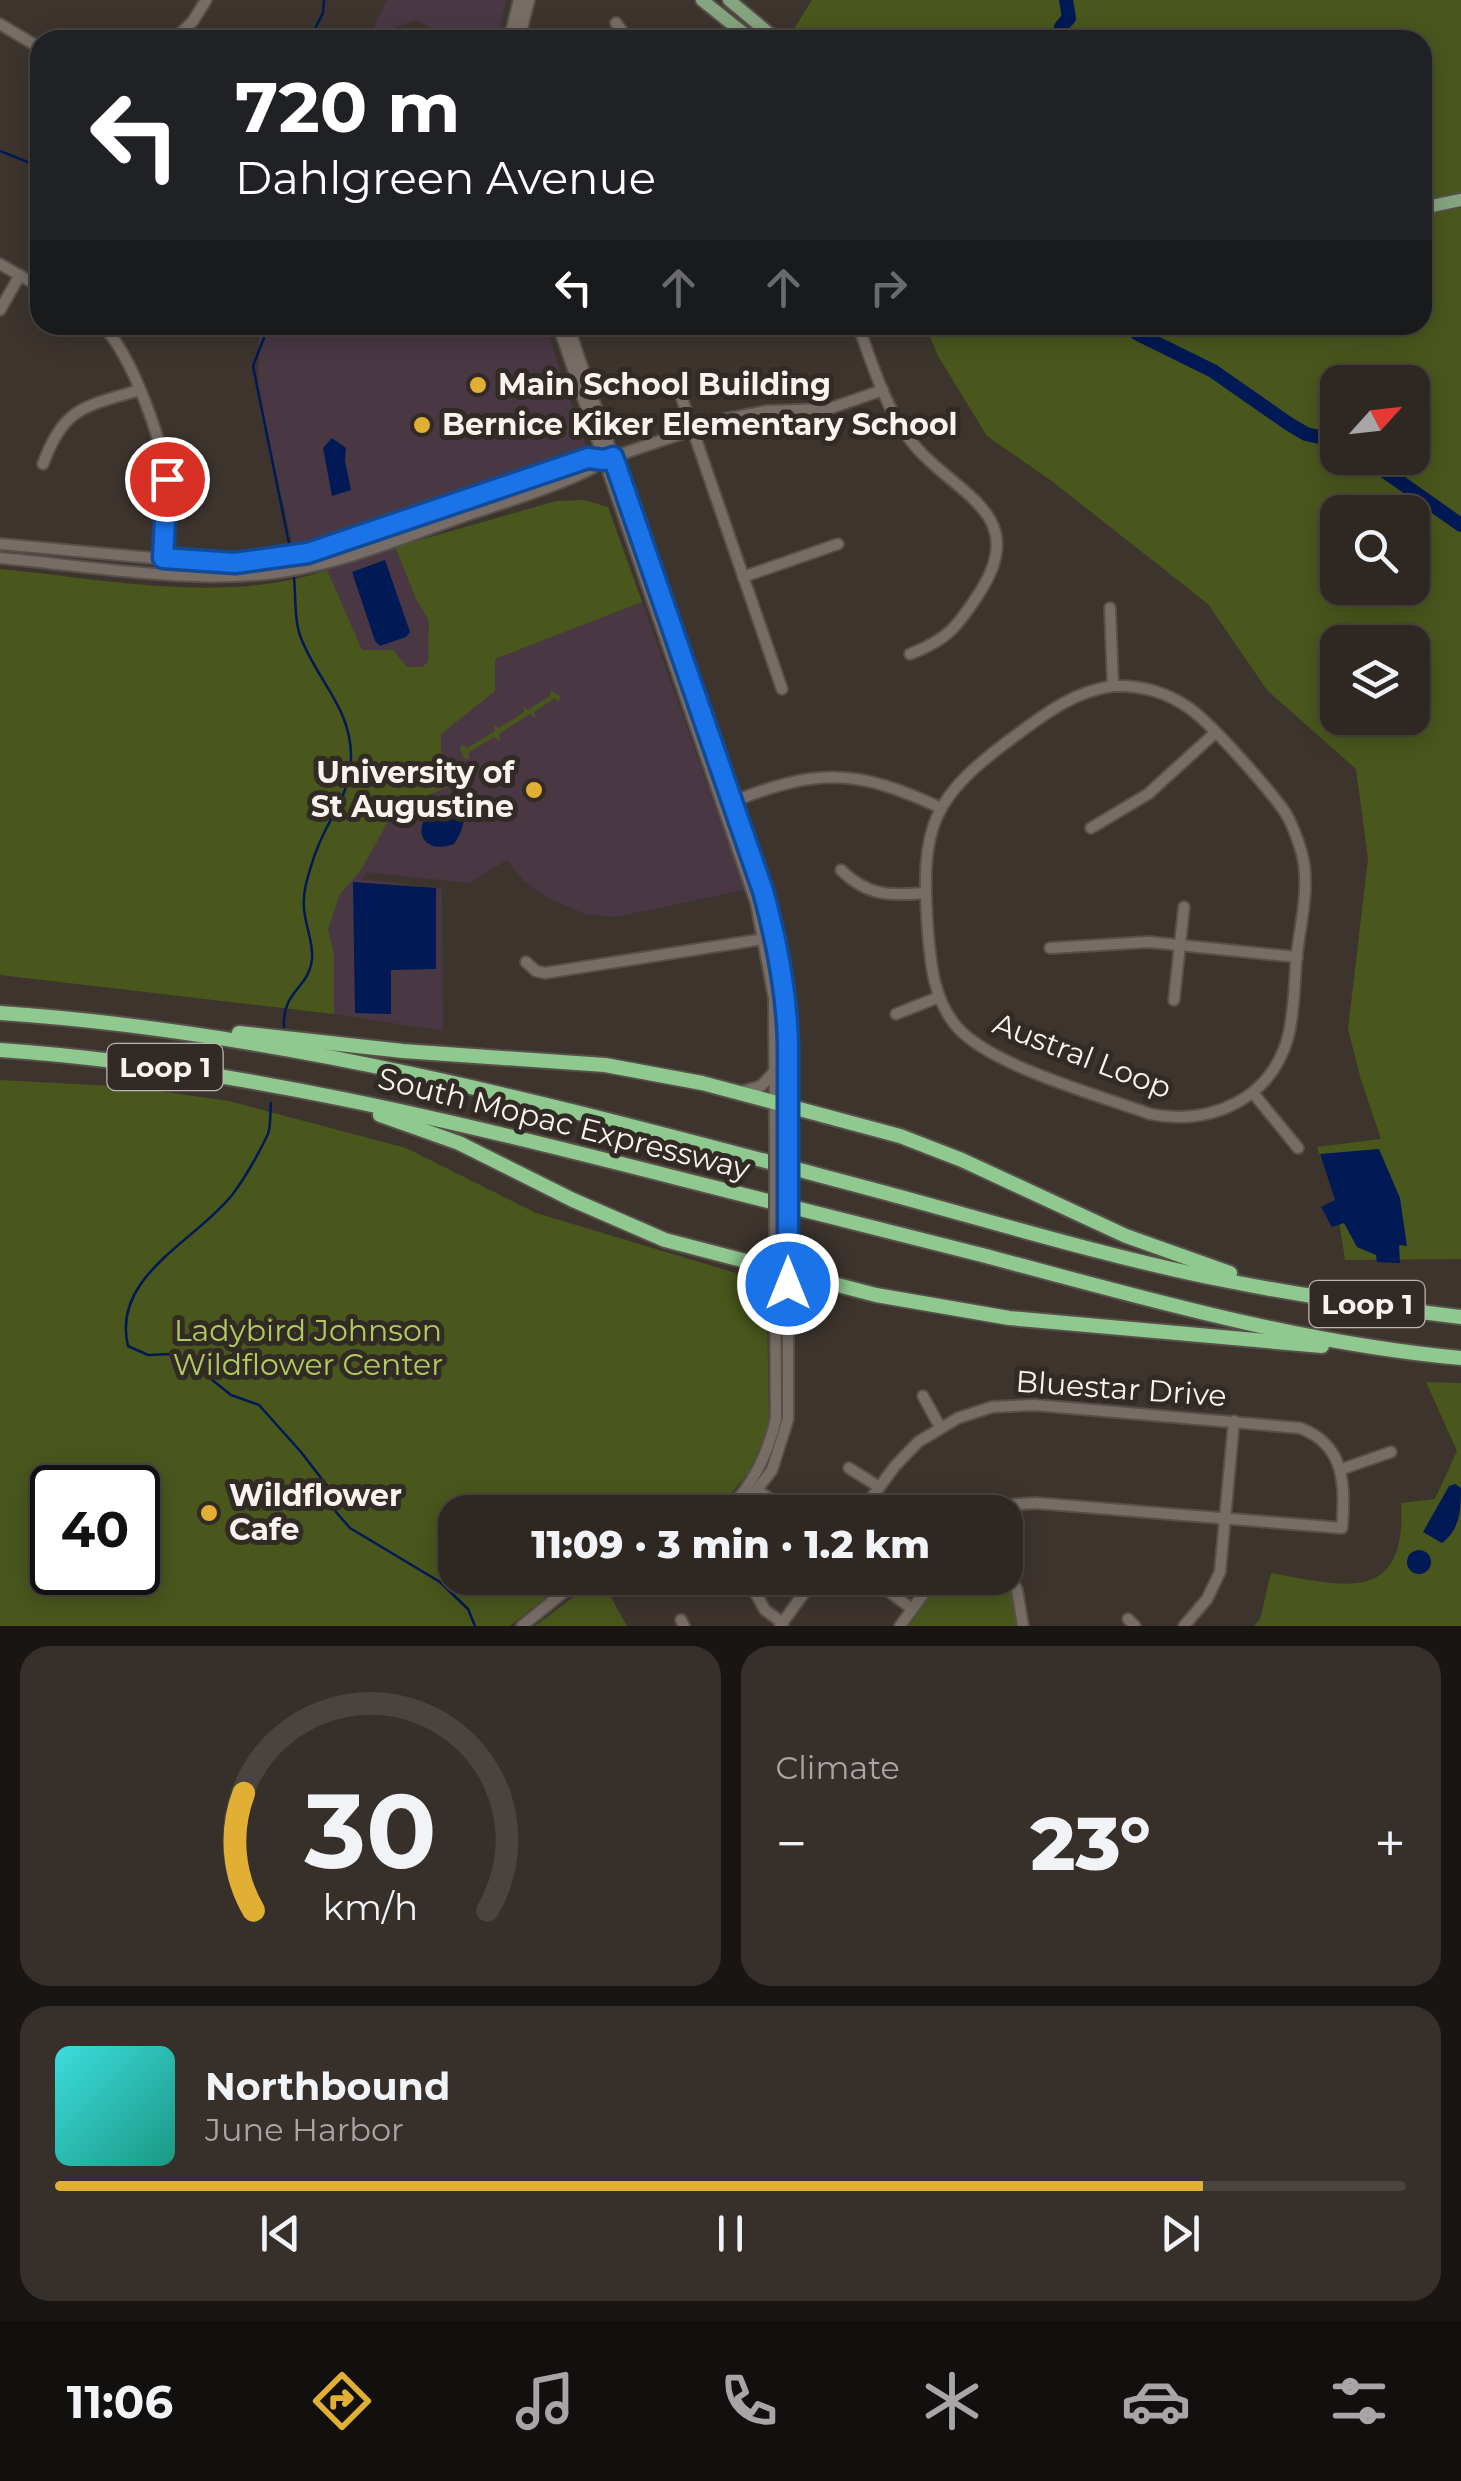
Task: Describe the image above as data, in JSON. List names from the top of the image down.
{
  "streets": {
    "highway": ["Loop 1", "South Mopac Expressway"],
    "street": ["Austral Loop", "Bluestar Drive"]
  },
  "parks": ["Ladybird Johnson Wildflower Center"],
  "places": [
    "Main School Building",
    "Bernice Kiker Elementary School",
    "University of St Augustine",
    "Wildflower Cafe"
  ],
  "north": "top right",
  "page": {
    "turn": ["720 m", "Dahlgreen Avenue"],
    "limit": "40",
    "trip": "11:09 · 3 min · 1.2 km",
    "tile": "Climate",
    "heat": ["−", "23°", "+"],
    "song": ["Northbound", "June Harbor"],
    "tabs": "11:06",
    "gauge": ["30", "km/h"]
  }
}
